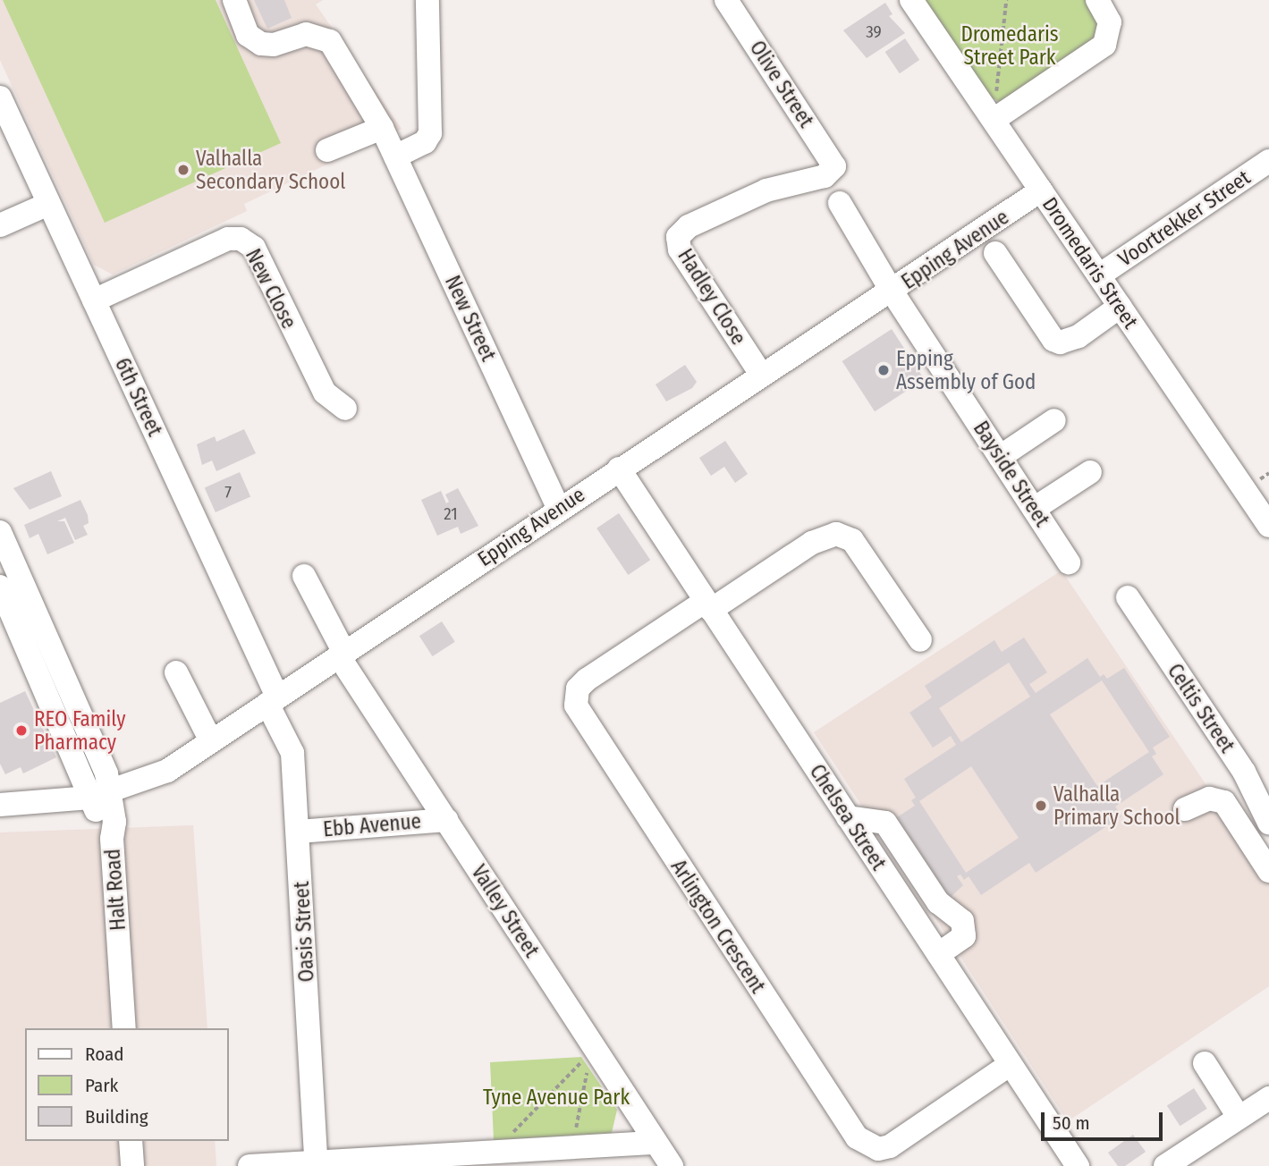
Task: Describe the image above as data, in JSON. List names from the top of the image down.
{
  "streets": {
    "street": [
      "Olive Street",
      "Voortrekker Street",
      "Epping Avenue",
      "Dromedaris Street",
      "New Close",
      "Hadley Close",
      "New Street",
      "6th Street",
      "Bayside Street",
      "Celtis Street",
      "Chelsea Street",
      "Ebb Avenue",
      "Halt Road",
      "Valley Street",
      "Arlington Crescent",
      "Oasis Street"
    ]
  },
  "crossings": [
    ["Olive Street", "Hadley Close"],
    ["Voortrekker Street", "Dromedaris Street"],
    ["Epping Avenue", "Dromedaris Street"],
    ["Epping Avenue", "Hadley Close"],
    ["Epping Avenue", "New Street"],
    ["Epping Avenue", "6th Street"],
    ["Epping Avenue", "Bayside Street"],
    ["Epping Avenue", "Chelsea Street"],
    ["Epping Avenue", "Halt Road"],
    ["Epping Avenue", "Valley Street"],
    ["Epping Avenue", "Oasis Street"],
    ["New Close", "6th Street"],
    ["6th Street", "Oasis Street"],
    ["Chelsea Street", "Arlington Crescent"],
    ["Ebb Avenue", "Valley Street"],
    ["Ebb Avenue", "Oasis Street"]
  ],
  "parks": ["Dromedaris Street Park", "Tyne Avenue Park"],
  "places": [
    "Valhalla Secondary School",
    "Epping Assembly of God",
    "REO Family Pharmacy",
    "Valhalla Primary School"
  ],
  "house_numbers": ["39", "7", "21"],
  "legend": ["Road", "Park", "Building"],
  "scale_bar": "50 m"
}
